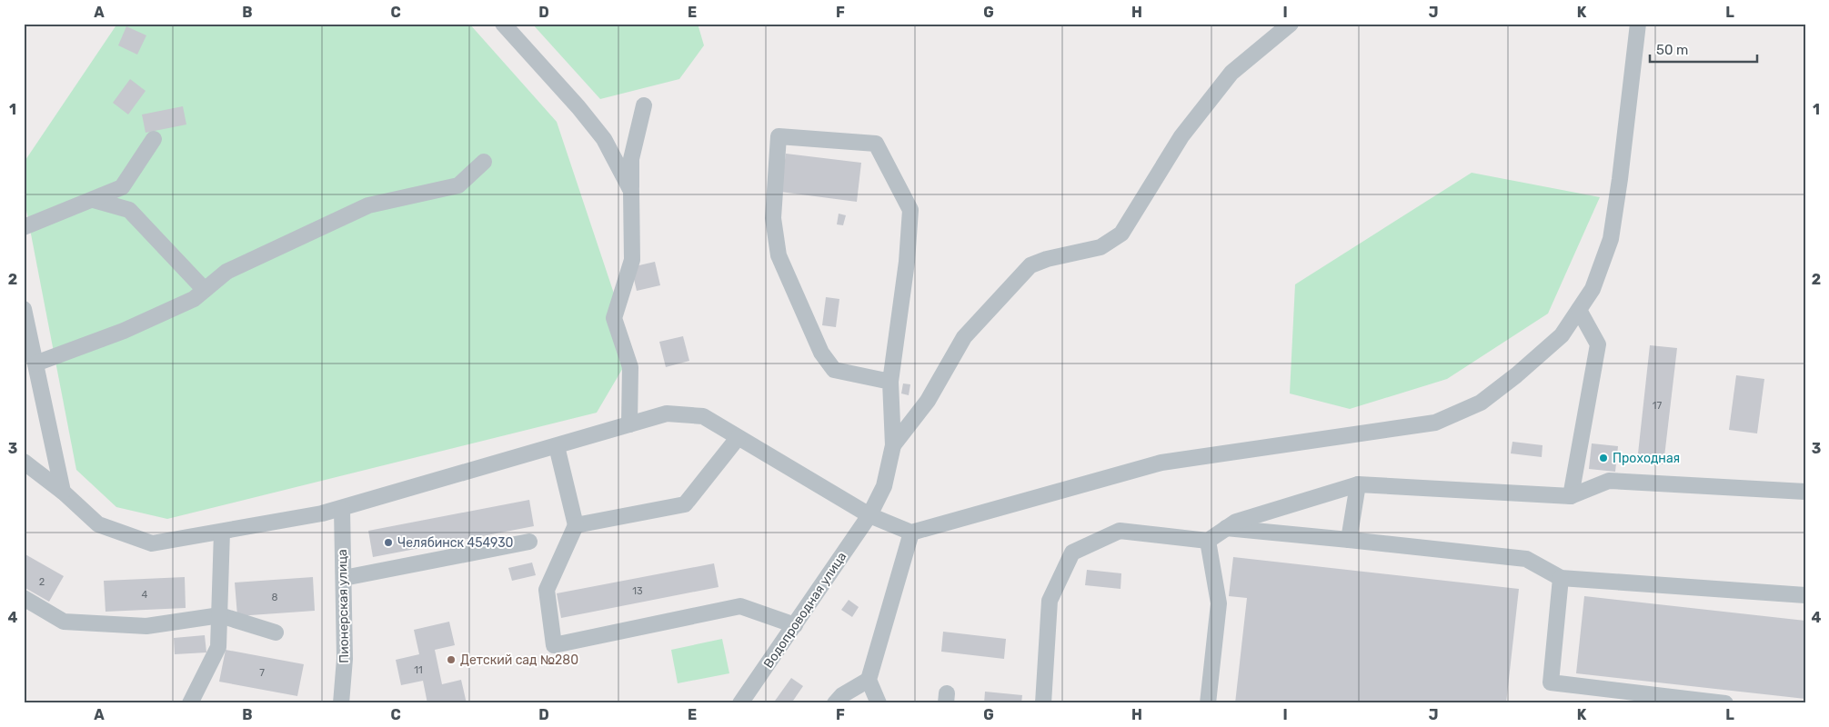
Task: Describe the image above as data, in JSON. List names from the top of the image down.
{
  "streets": {
    "street": ["Пионерская улица", "Водопроводная улица"]
  },
  "places": ["Проходная", "Челябинск 454930", "Детский сад №280"],
  "house_numbers": [
    "17",
    "2",
    "13",
    "4",
    "8",
    "11",
    "7"
  ],
  "scale_bar": "50 m",
  "grid": {
    "columns": [
      "A",
      "B",
      "C",
      "D",
      "E",
      "F",
      "G",
      "H",
      "I",
      "J",
      "K",
      "L"
    ],
    "rows": [
      "1",
      "2",
      "3",
      "4"
    ]
  }
}
